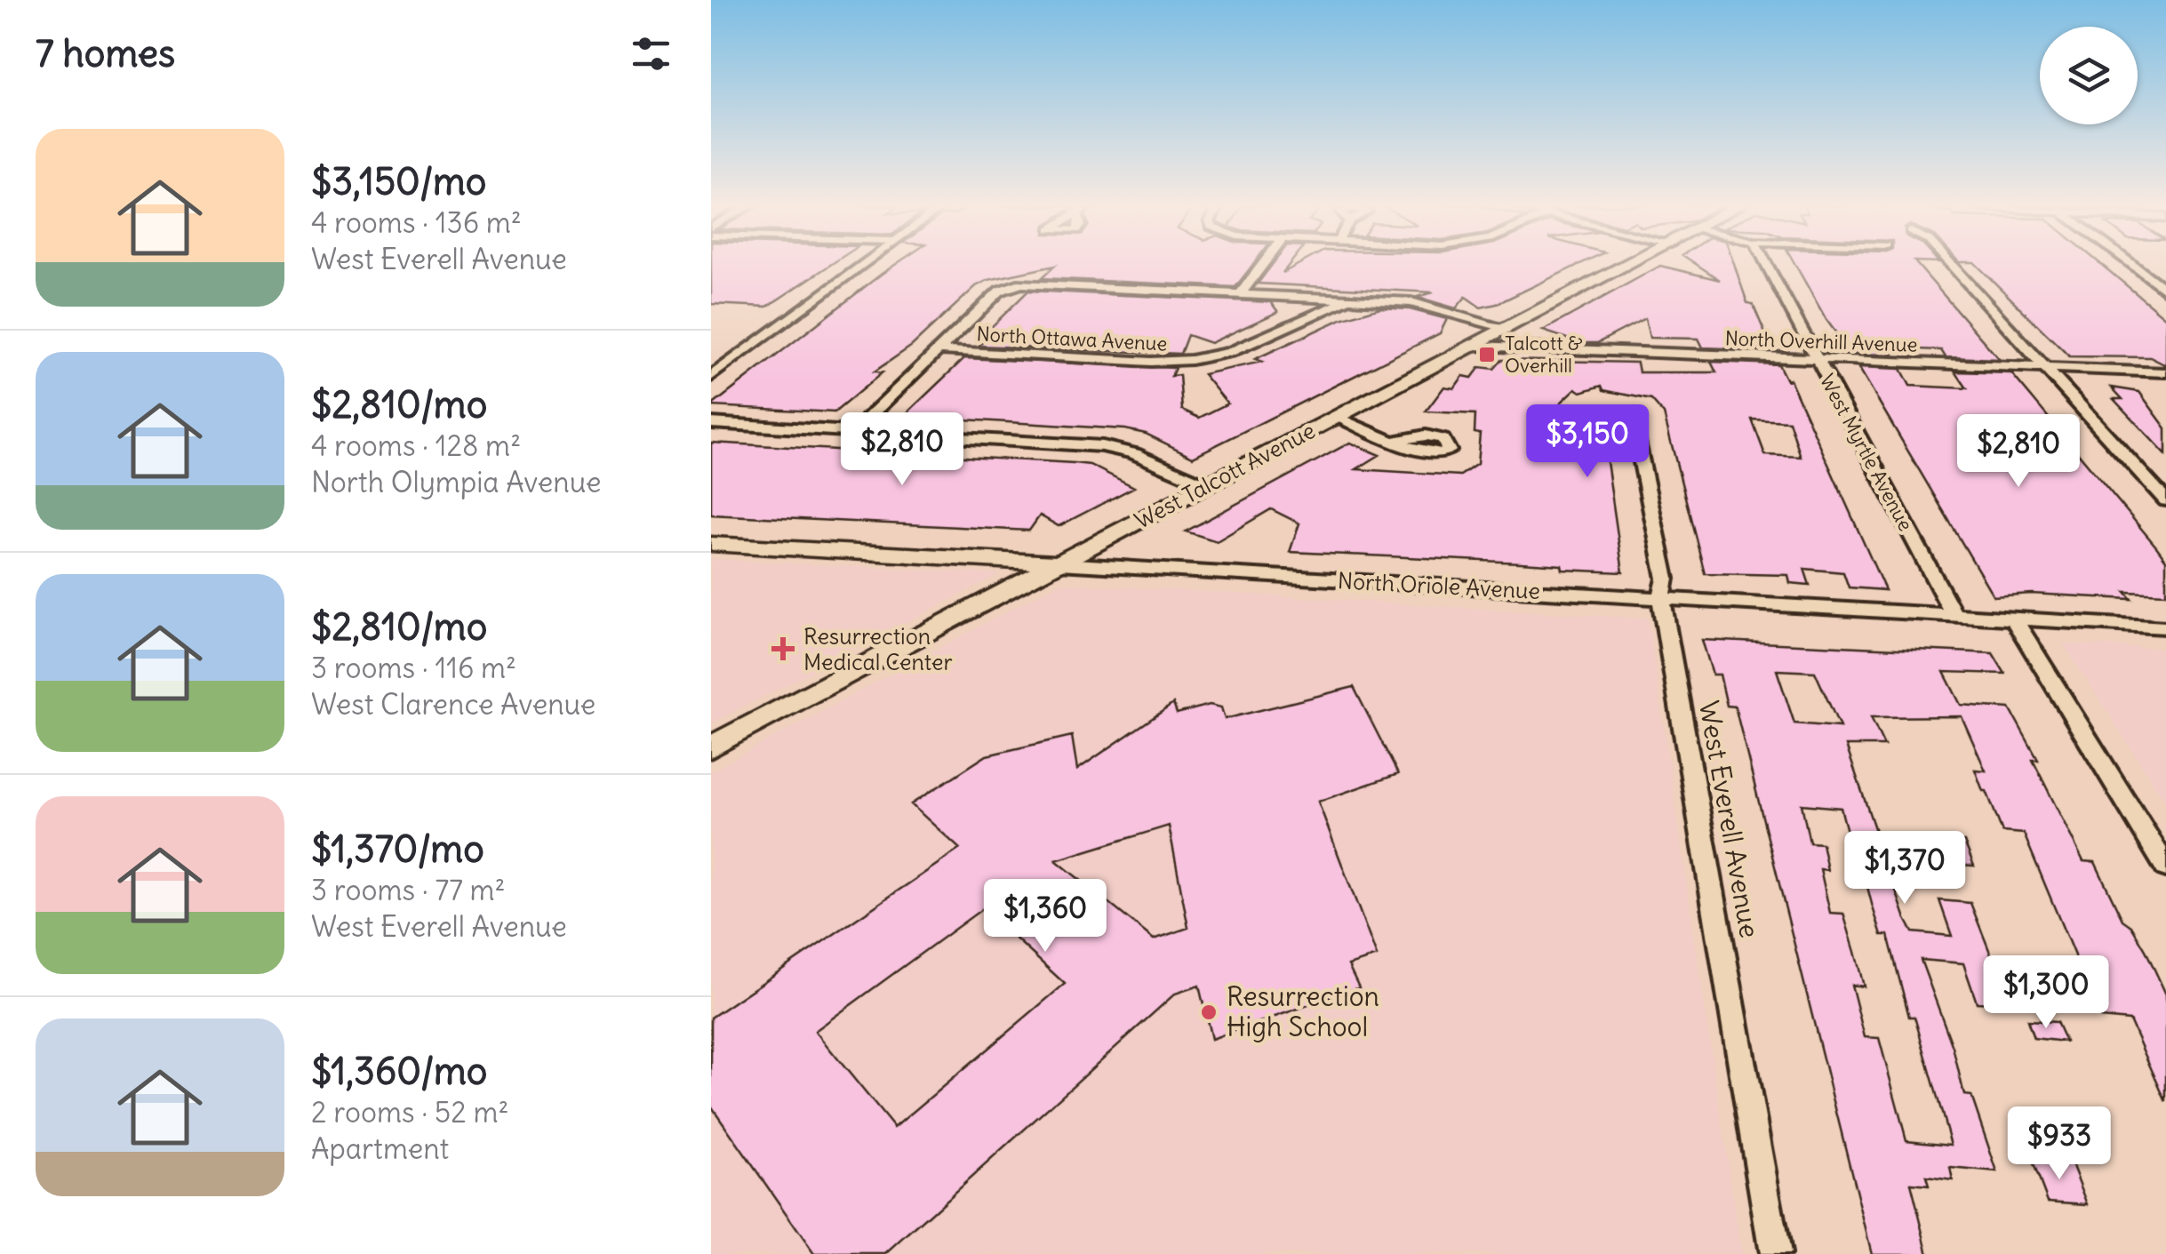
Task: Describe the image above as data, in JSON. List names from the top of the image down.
{
  "streets": {
    "street": [
      "North Ottawa Avenue",
      "North Overhill Avenue",
      "West Myrtle Avenue",
      "West Talcott Avenue",
      "North Oriole Avenue",
      "West Everell Avenue"
    ]
  },
  "crossings": [
    ["North Overhill Avenue", "West Myrtle Avenue"],
    ["North Overhill Avenue", "West Talcott Avenue"],
    ["West Myrtle Avenue", "North Oriole Avenue"],
    ["West Talcott Avenue", "North Oriole Avenue"],
    ["North Oriole Avenue", "West Everell Avenue"]
  ],
  "places": {
    "transit": ["Talcott & Overhill"],
    "health": ["Resurrection Medical Center"],
    "other": ["Resurrection High School"]
  },
  "page": {
    "heading": "7 homes",
    "list": [
      {
        "name": "$3,150/mo",
        "note": "4 rooms · 136 m² · West Everell Avenue"
      },
      {
        "name": "$2,810/mo",
        "note": "4 rooms · 128 m² · North Olympia Avenue"
      },
      {
        "name": "$2,810/mo",
        "note": "3 rooms · 116 m² · West Clarence Avenue"
      },
      {
        "name": "$1,370/mo",
        "note": "3 rooms · 77 m² · West Everell Avenue"
      },
      {
        "name": "$1,360/mo",
        "note": "2 rooms · 52 m² · Apartment"
      }
    ],
    "price": [
      "$3,150",
      "$2,810",
      "$2,810",
      "$1,370",
      "$1,360",
      "$1,300",
      "$933"
    ]
  }
}
